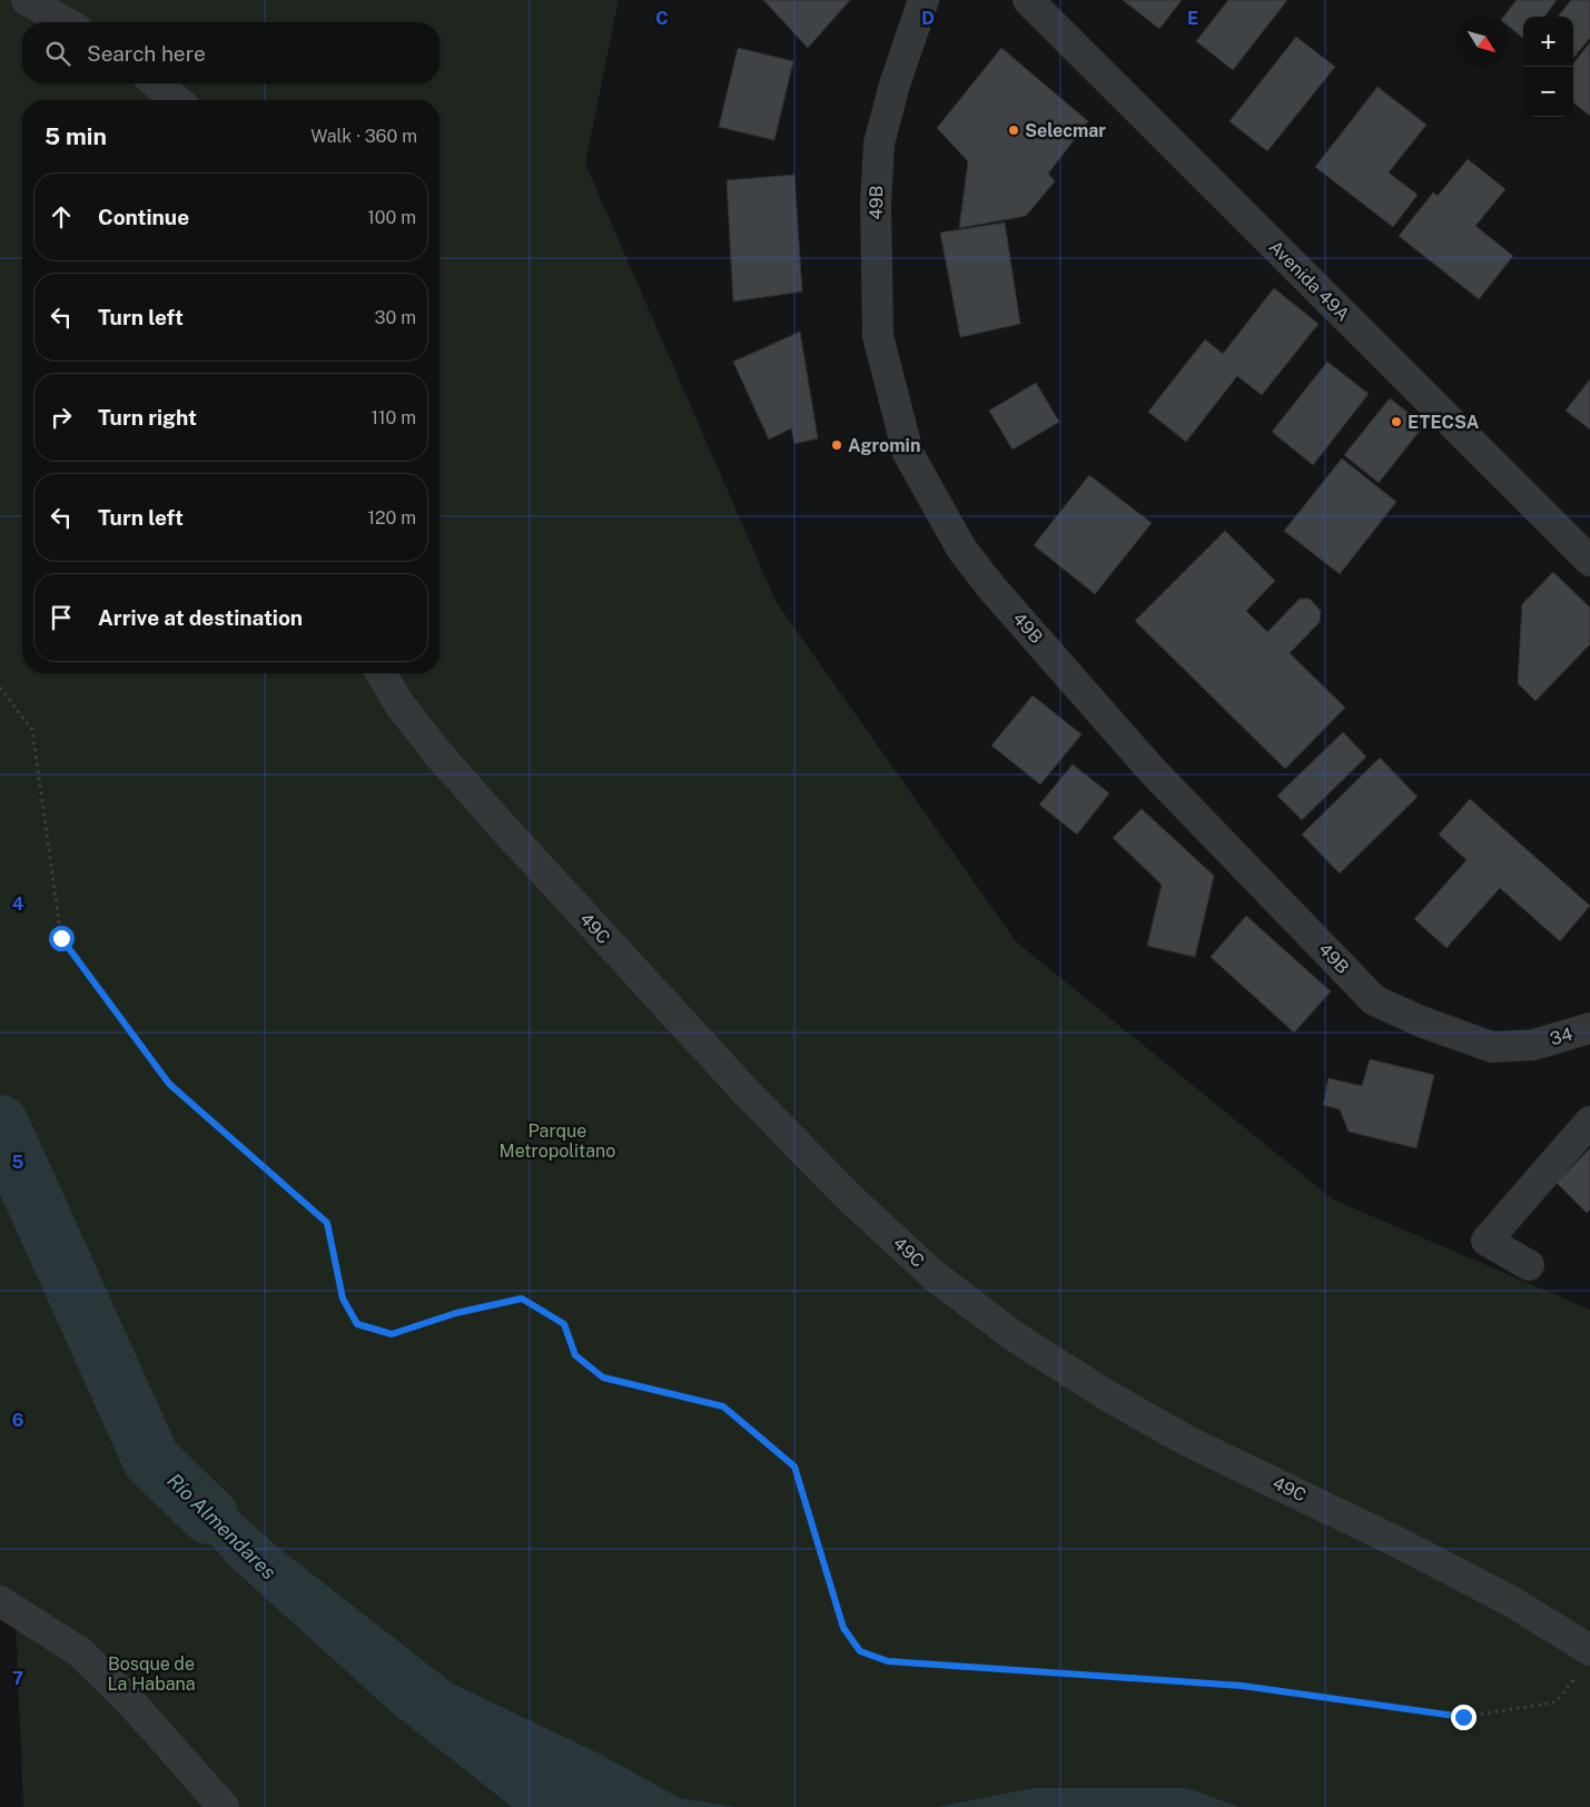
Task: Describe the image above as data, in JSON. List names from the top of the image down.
{
  "streets": {
    "street": [
      "49B",
      "Avenida 49A",
      "49C",
      "34"
    ]
  },
  "crossings": [
    ["49B", "34"]
  ],
  "water": ["Río Almendares"],
  "parks": ["Parque Metropolitano", "Bosque de La Habana"],
  "places": ["Selecmar", "ETECSA", "Agromin"],
  "north": "bottom right",
  "page": {
    "map_buttons": ["+", "−"],
    "search": "Search here",
    "heading": ["5 min", "Walk · 360 m"],
    "list": [
      ["Continue", "100 m"],
      ["Turn left", "30 m"],
      ["Turn right", "110 m"],
      ["Turn left", "120 m"],
      "Arrive at destination"
    ]
  },
  "grid": {
    "columns": ["C", "D", "E"],
    "rows": [
      "4",
      "5",
      "6",
      "7"
    ]
  }
}
